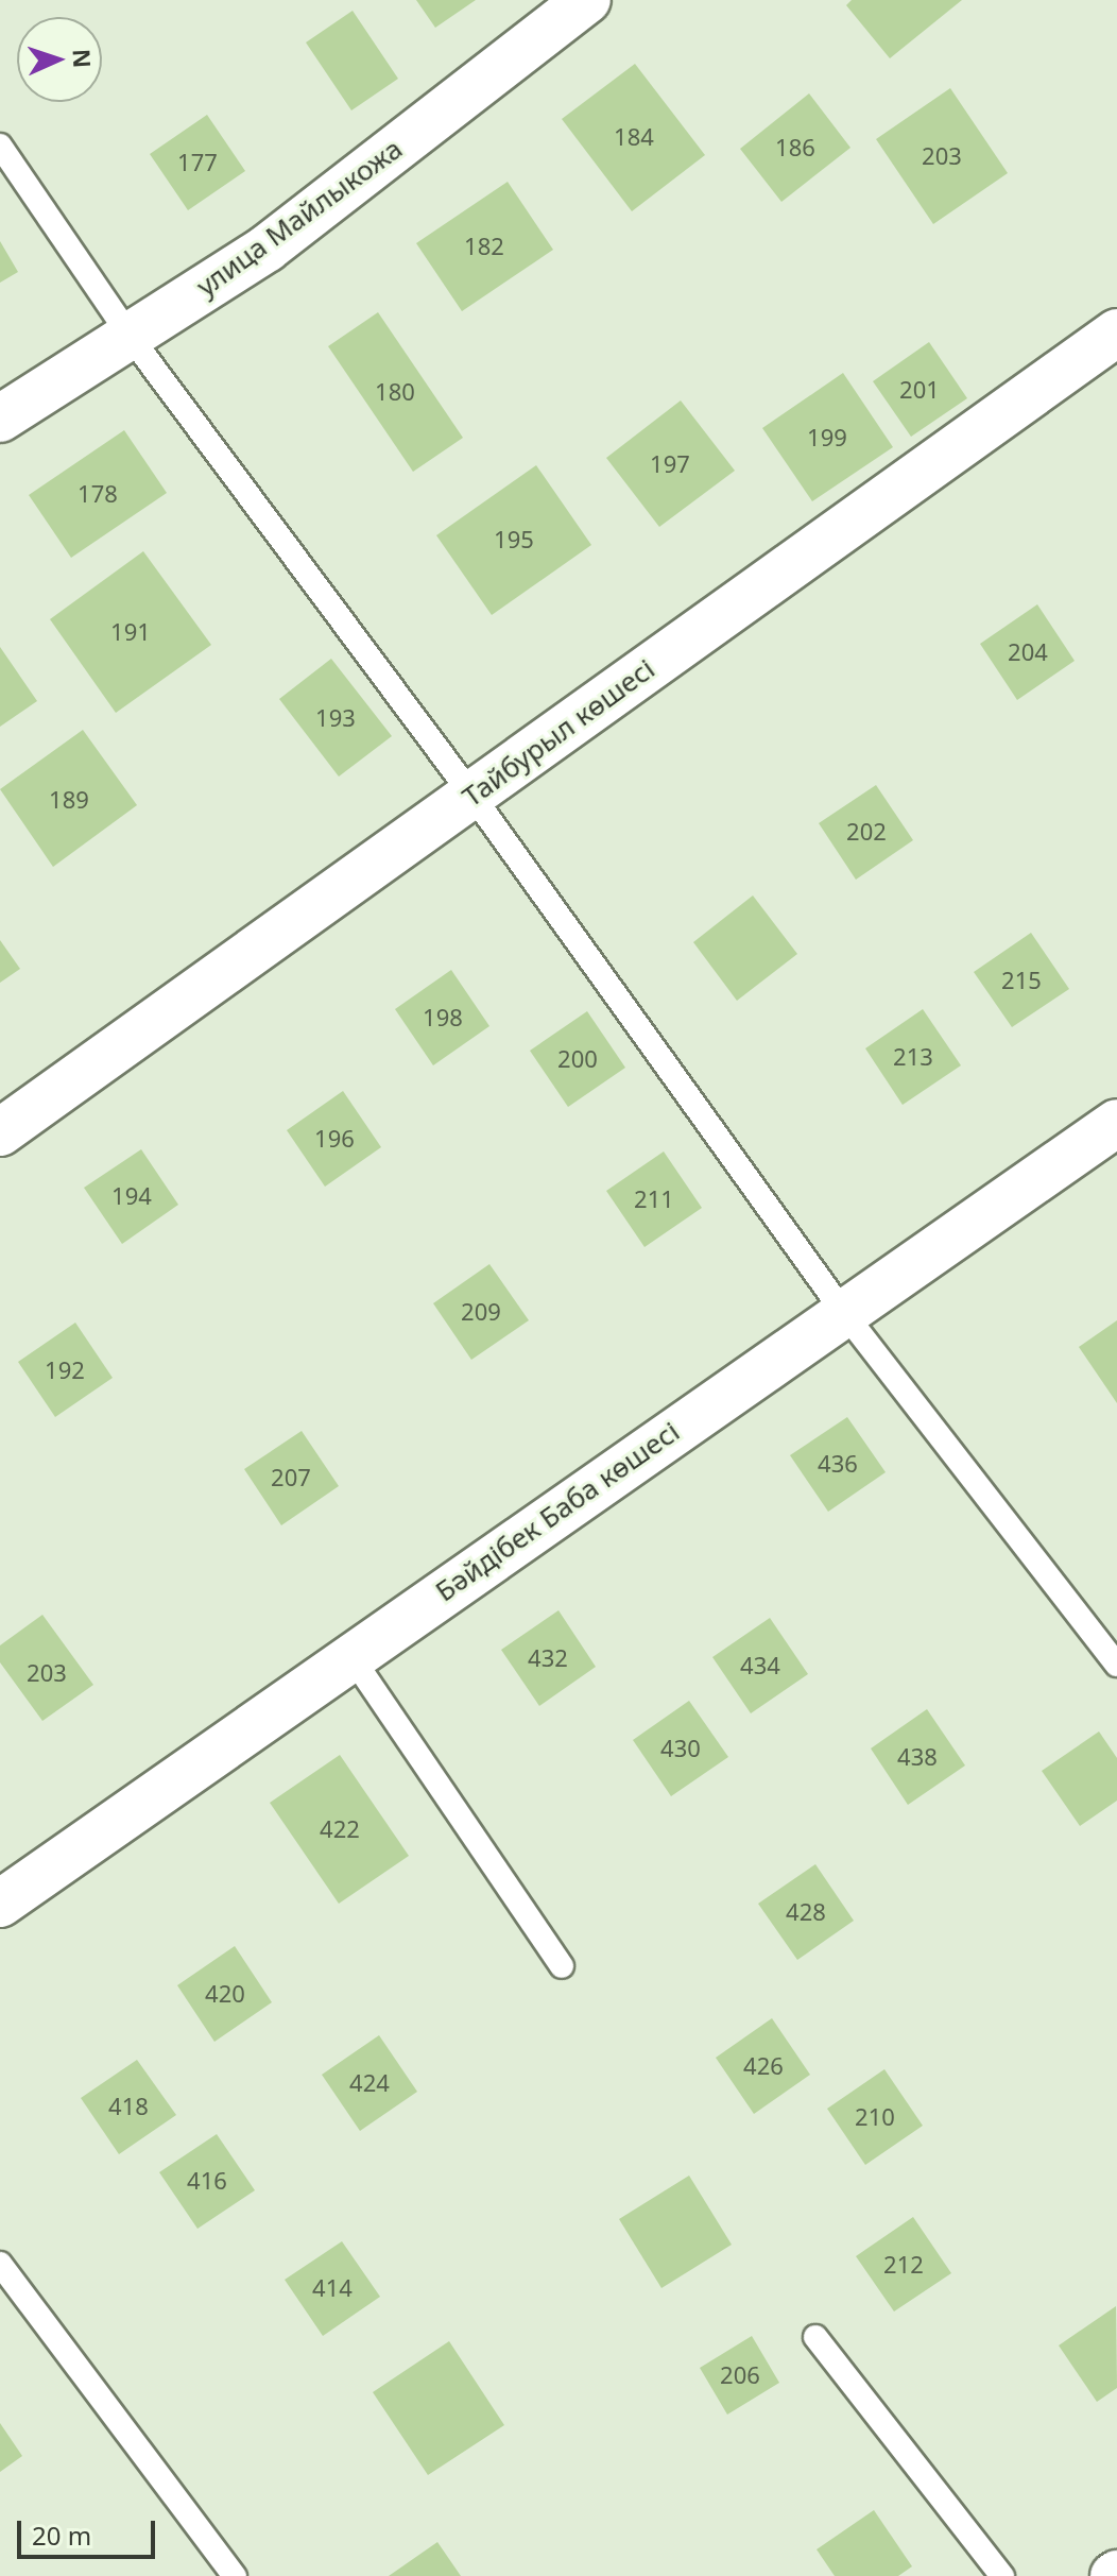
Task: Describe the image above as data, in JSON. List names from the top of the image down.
{
  "streets": {
    "street": ["улица Майлыкожа", "Тайбурыл көшесі", "Бәйдібек Баба көшесі"]
  },
  "house_numbers": [
    "184",
    "186",
    "203",
    "177",
    "182",
    "201",
    "180",
    "199",
    "197",
    "178",
    "195",
    "191",
    "204",
    "193",
    "189",
    "202",
    "215",
    "198",
    "213",
    "200",
    "196",
    "194",
    "211",
    "209",
    "192",
    "436",
    "207",
    "432",
    "434",
    "203",
    "430",
    "438",
    "422",
    "428",
    "420",
    "426",
    "424",
    "418",
    "210",
    "416",
    "212",
    "414",
    "206"
  ],
  "scale_bar": "20 m",
  "north": "right"
}
